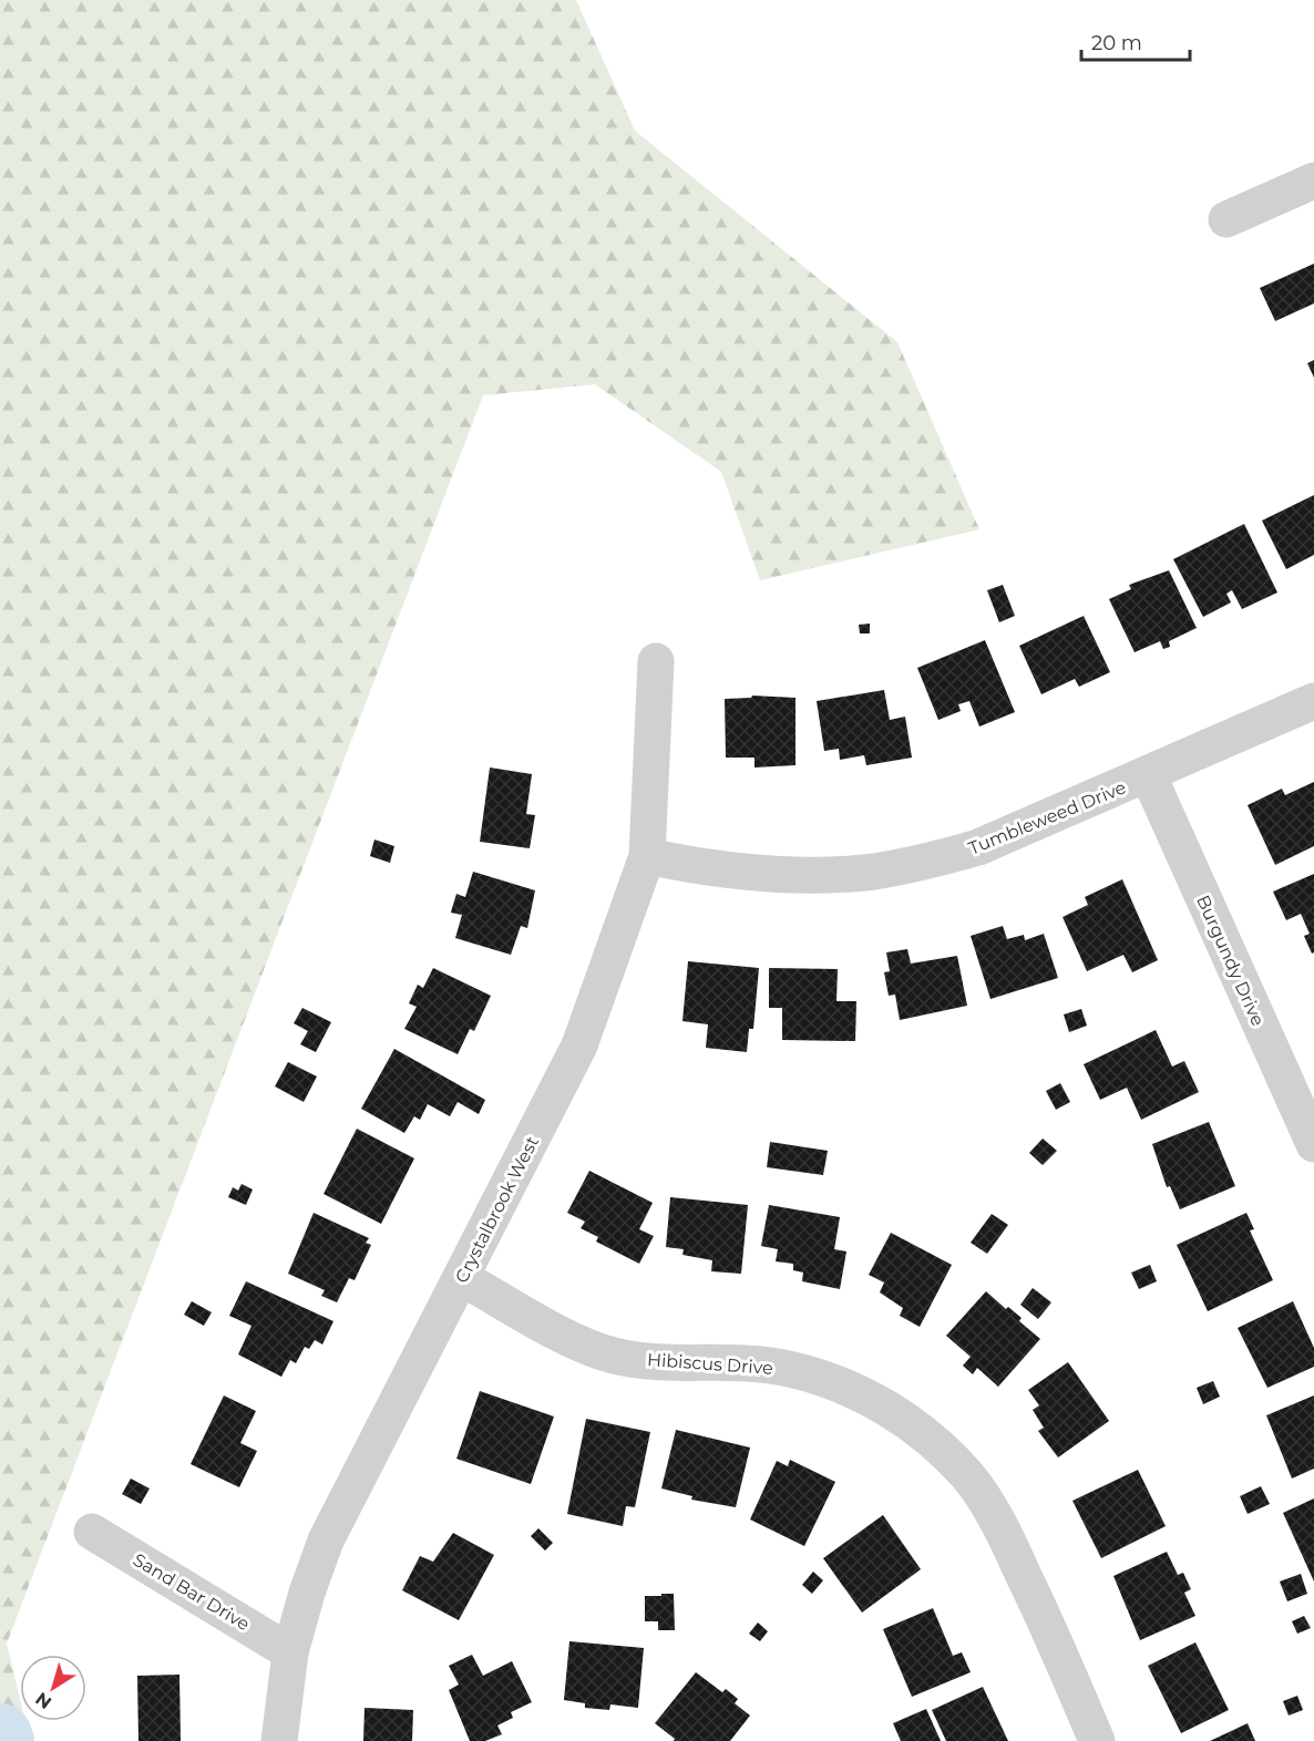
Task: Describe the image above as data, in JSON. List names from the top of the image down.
{
  "streets": {
    "street": [
      "Tumbleweed Drive",
      "Burgundy Drive",
      "Crystalbrook West",
      "Hibiscus Drive",
      "Sand Bar Drive"
    ]
  },
  "crossings": [
    ["Tumbleweed Drive", "Burgundy Drive"],
    ["Tumbleweed Drive", "Crystalbrook West"],
    ["Crystalbrook West", "Hibiscus Drive"],
    ["Crystalbrook West", "Sand Bar Drive"]
  ],
  "scale_bar": "20 m",
  "north": "bottom left"
}
